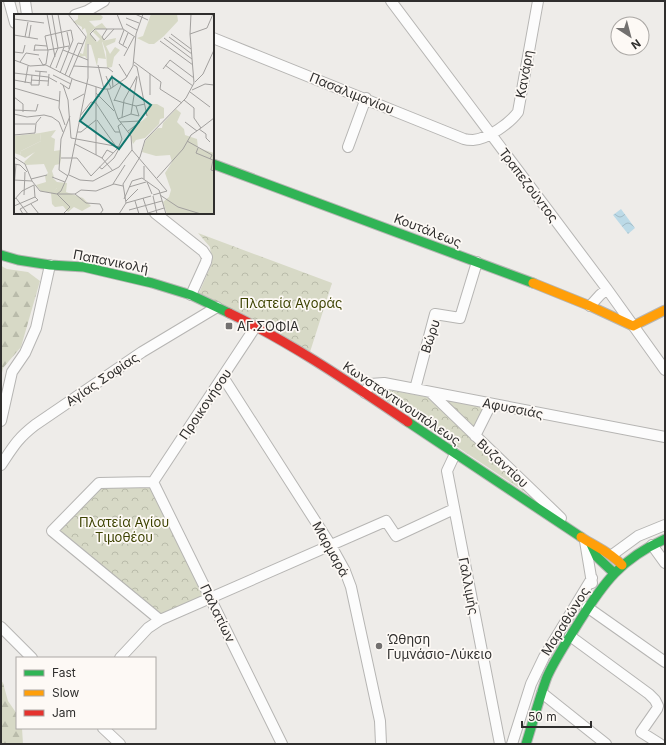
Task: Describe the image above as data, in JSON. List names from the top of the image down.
{
  "streets": {
    "street": [
      "Κανάρη",
      "Πασαλιμανίου",
      "Τραπεζούντος",
      "Κουτάλεως",
      "Παπανικολή",
      "Βώρυ",
      "Αγίας Σοφίας",
      "Κωνσταντινουπόλεως",
      "Προικονήσου",
      "Αφυσσιάς",
      "Βυζαντίου",
      "Μαρμαρά",
      "Γαλλιμής",
      "Παλατίων",
      "Μαραθώνος"
    ]
  },
  "crossings": [
    ["Κανάρη", "Πασαλιμανίου"],
    ["Κανάρη", "Τραπεζούντος"],
    ["Πασαλιμανίου", "Τραπεζούντος"],
    ["Τραπεζούντος", "Κουτάλεως"],
    ["Κουτάλεως", "Βώρυ"],
    ["Παπανικολή", "Κωνσταντινουπόλεως"],
    ["Βώρυ", "Αφυσσιάς"],
    ["Αγίας Σοφίας", "Κωνσταντινουπόλεως"],
    ["Κωνσταντινουπόλεως", "Προικονήσου"],
    ["Κωνσταντινουπόλεως", "Αφυσσιάς"],
    ["Κωνσταντινουπόλεως", "Βυζαντίου"],
    ["Κωνσταντινουπόλεως", "Γαλλιμής"],
    ["Κωνσταντινουπόλεως", "Μαραθώνος"],
    ["Προικονήσου", "Μαρμαρά"],
    ["Προικονήσου", "Παλατίων"],
    ["Αφυσσιάς", "Βυζαντίου"]
  ],
  "parks": ["Πλατεία Αγοράς", "Πλατεία Αγίου Τιμοθέου"],
  "places": {
    "transit": ["ΑΓ.ΣΟΦΙΑ"],
    "other": ["Ώθηση Γυμνάσιο-Λύκειο"]
  },
  "legend": ["Fast", "Slow", "Jam"],
  "scale_bar": "50 m",
  "north": "bottom right"
}
